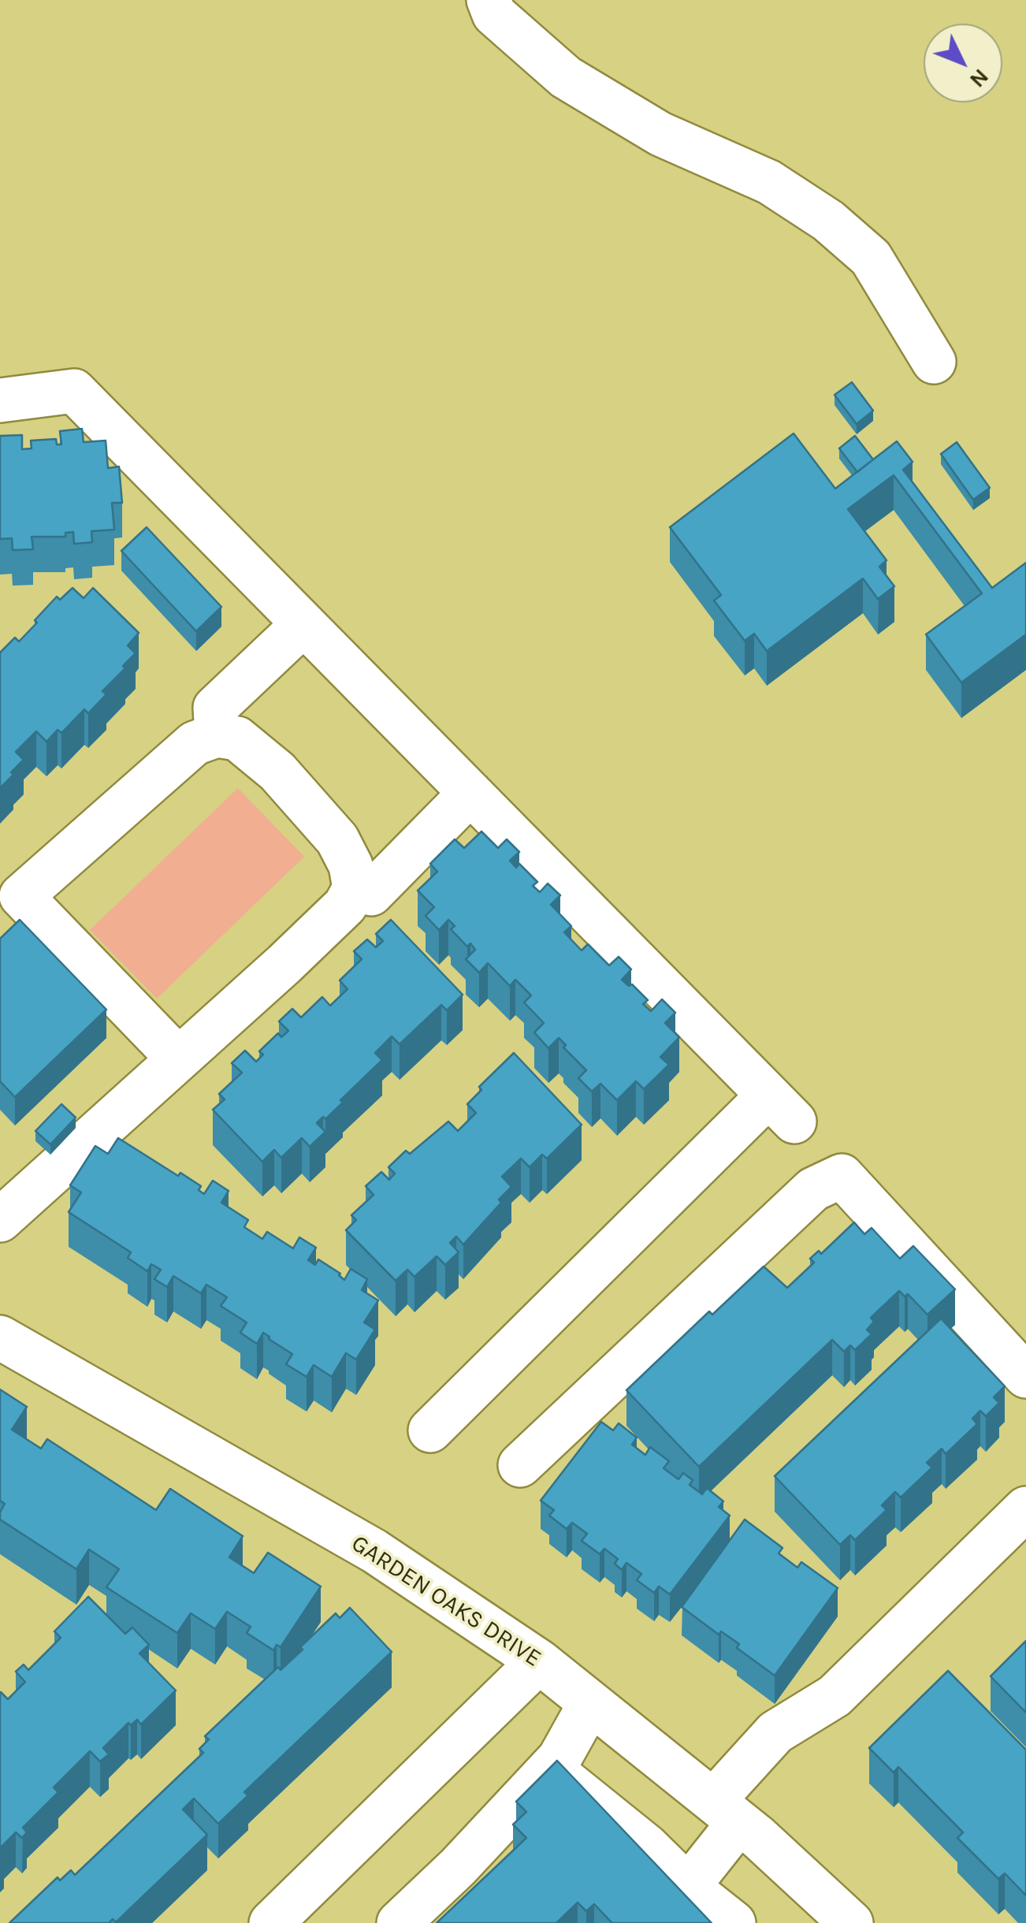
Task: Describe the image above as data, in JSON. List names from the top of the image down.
{
  "streets": {
    "street": ["GARDEN OAKS DRIVE"]
  },
  "north": "bottom right"
}
